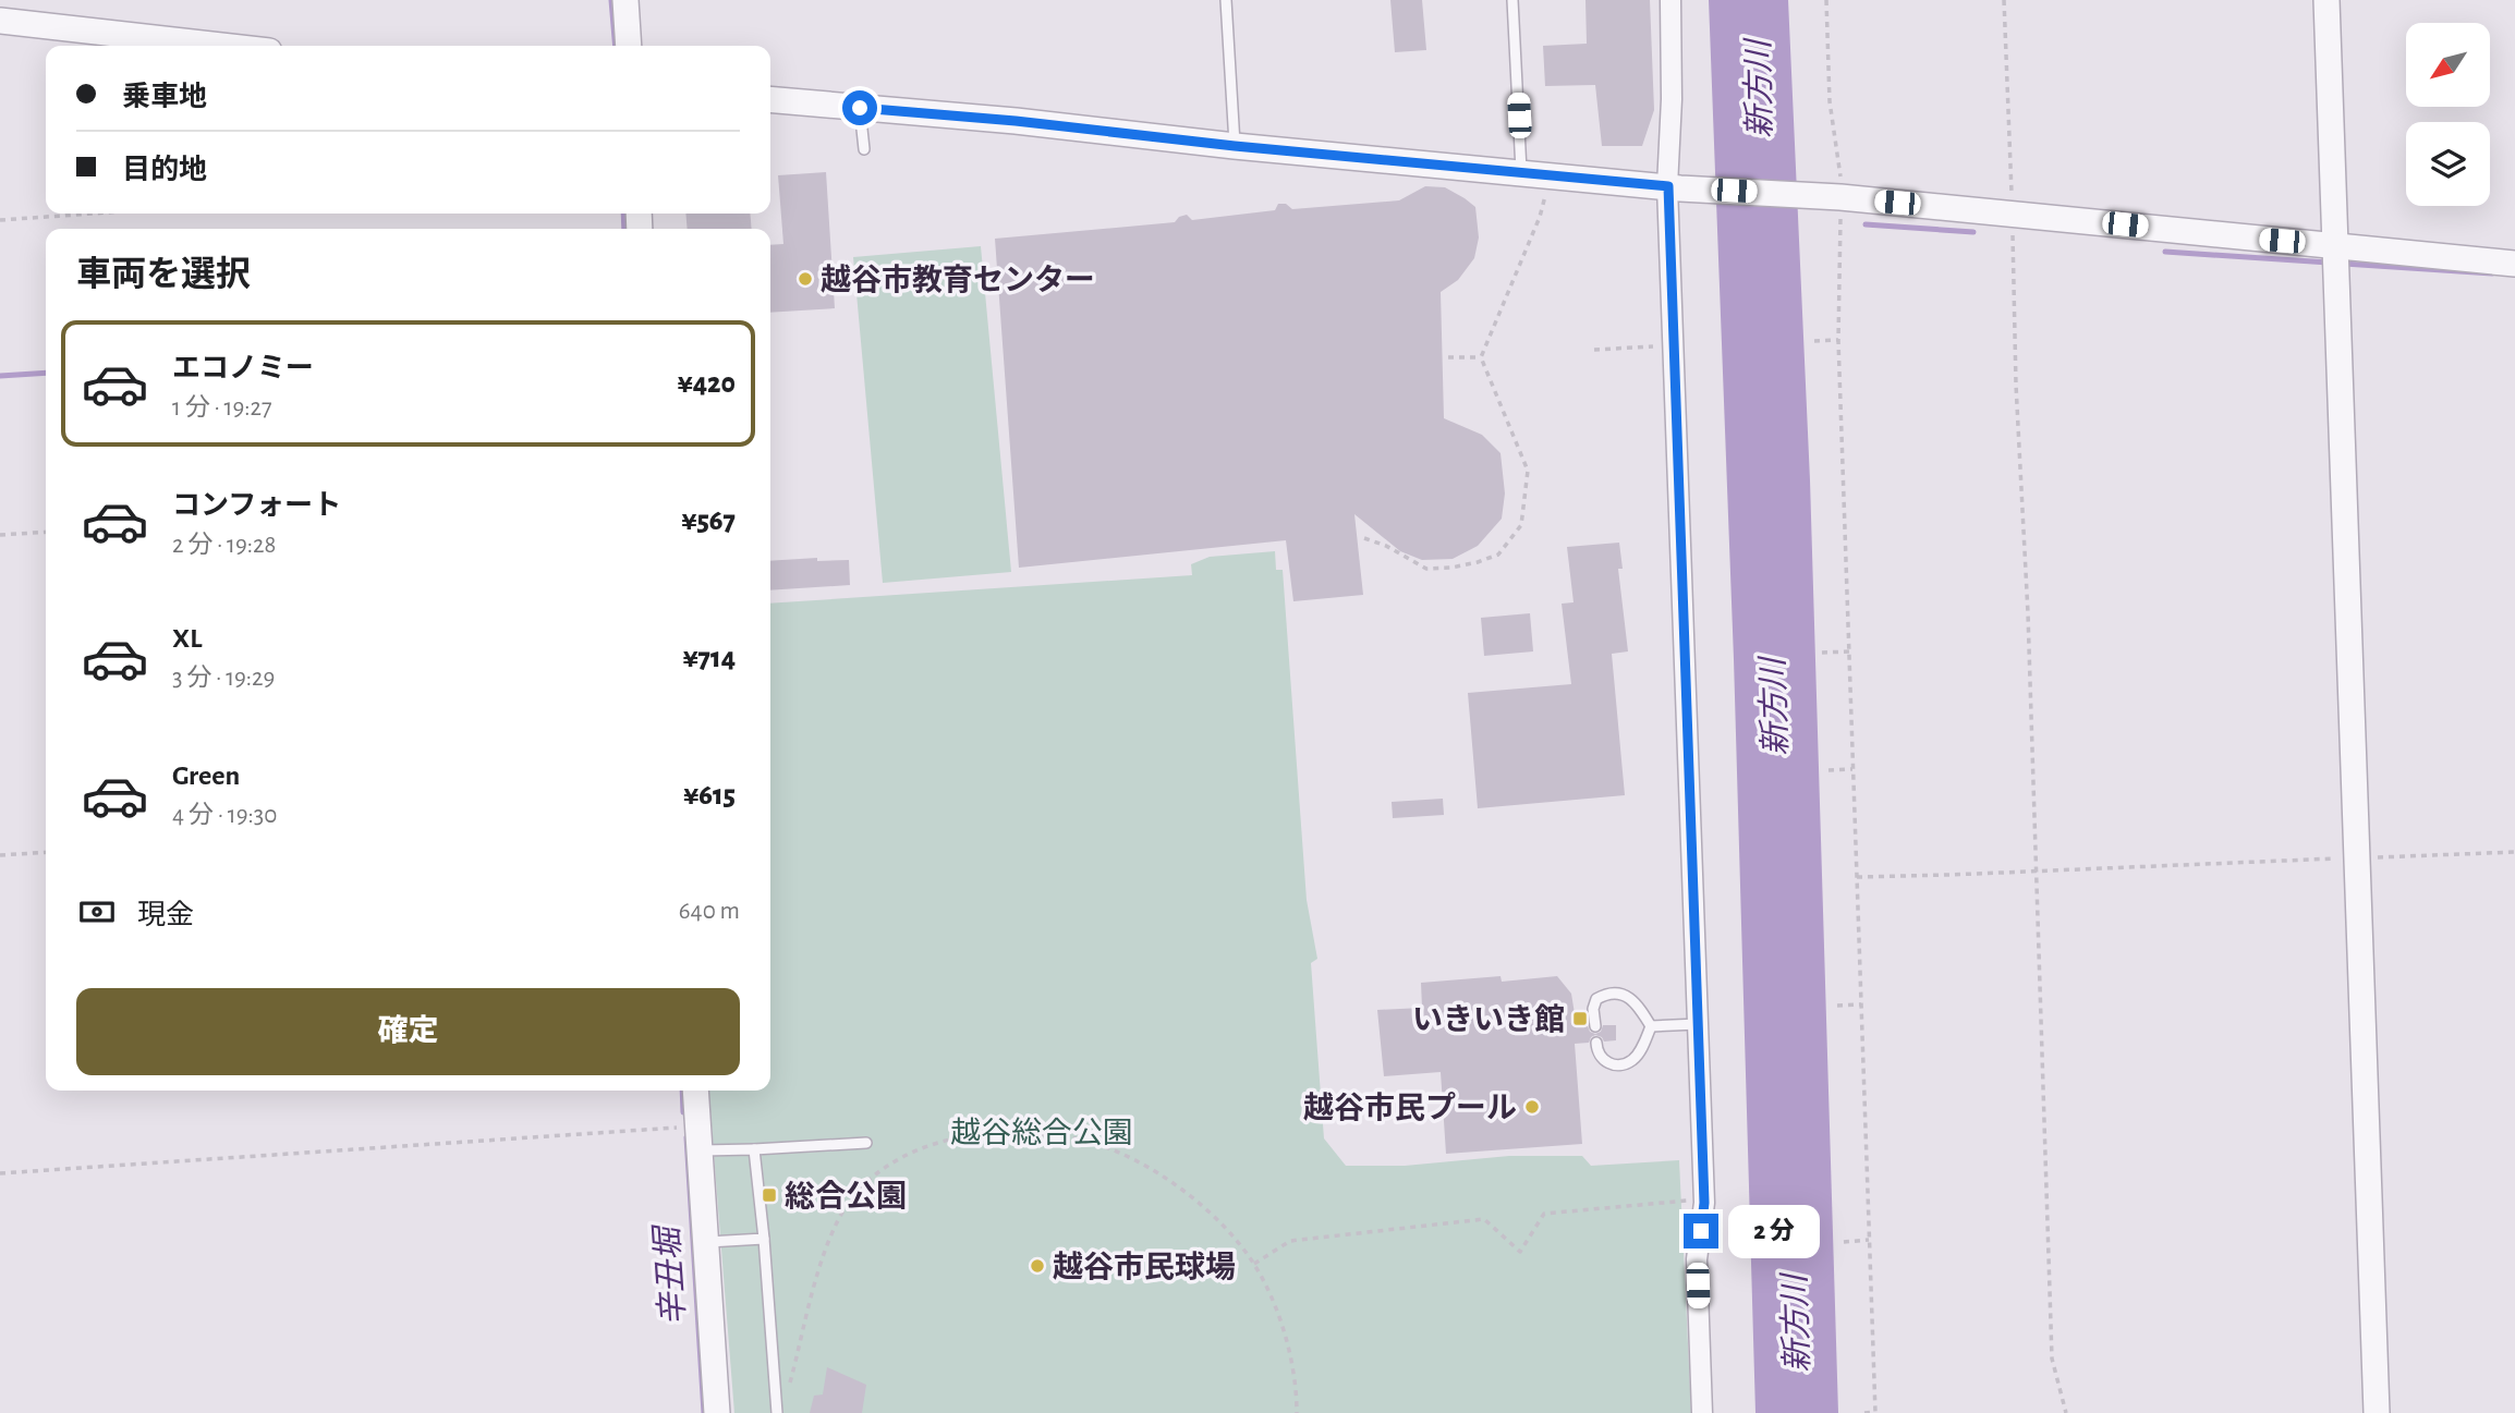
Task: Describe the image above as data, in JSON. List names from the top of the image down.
{
  "water": ["新方川", "辛丑堀"],
  "parks": ["越谷総合公園"],
  "places": {
    "other": ["越谷市教育センター", "越谷市民プール", "越谷市民球場"],
    "transit": ["いきいき館", "総合公園"]
  },
  "north": "bottom left",
  "page": {
    "banner": ["乗車地", "目的地"],
    "heading": "車両を選択",
    "list": [
      {
        "name": "エコノミー",
        "note": "1 分 · 19:27",
        "value": "¥420"
      },
      {
        "name": "コンフォート",
        "note": "2 分 · 19:28",
        "value": "¥567"
      },
      {
        "name": "XL",
        "note": "3 分 · 19:29",
        "value": "¥714"
      },
      {
        "name": "Green",
        "note": "4 分 · 19:30",
        "value": "¥615"
      }
    ],
    "pay": ["現金", "640 m"],
    "buttons": "確定",
    "bubble": "2 分"
  }
}
